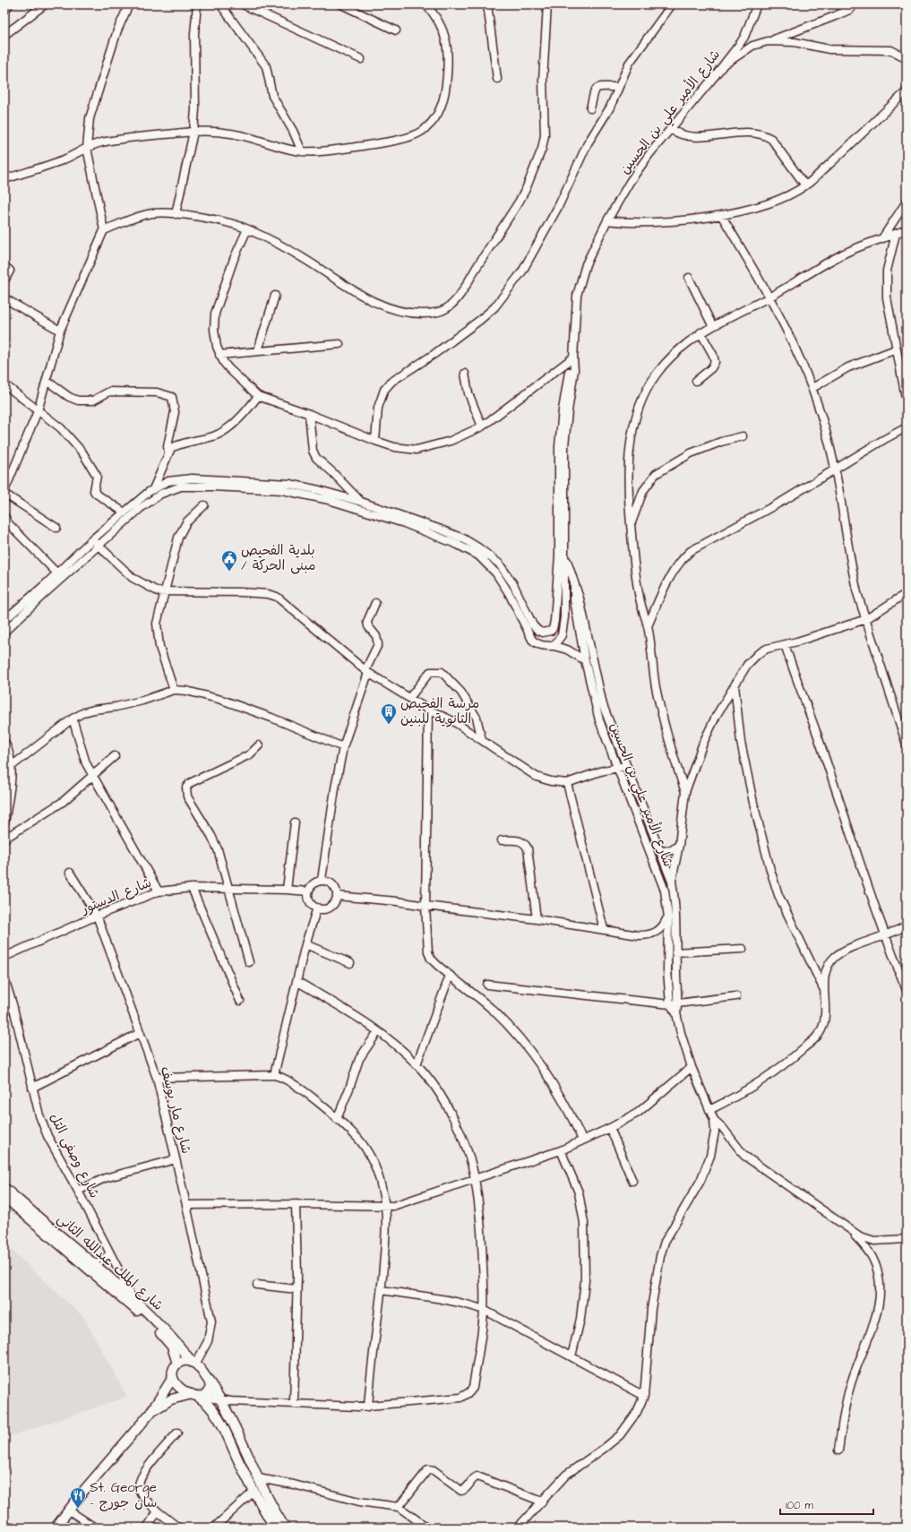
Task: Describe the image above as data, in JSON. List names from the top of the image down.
{
  "streets": {
    "main road": ["شارع الملك عبدالله الثاني"],
    "street": [
      "شارع الأمير علي بن الحسين",
      "شارع الدستور",
      "شارع مار يوسف",
      "شارع وصفي التل"
    ]
  },
  "crossings": [
    ["شارع الدستور", "شارع مار يوسف"],
    ["شارع مار يوسف", "شارع الملك عبدالله الثاني"],
    ["شارع وصفي التل", "شارع الملك عبدالله الثاني"]
  ],
  "places": {
    "public building": ["بلدية الفحيص / مبنى الحركة"],
    "building": ["مرسة الفحيص الثانوية للبنين"],
    "restaurant": ["St. George - سان جورج"]
  },
  "scale_bar": "100 m"
}
